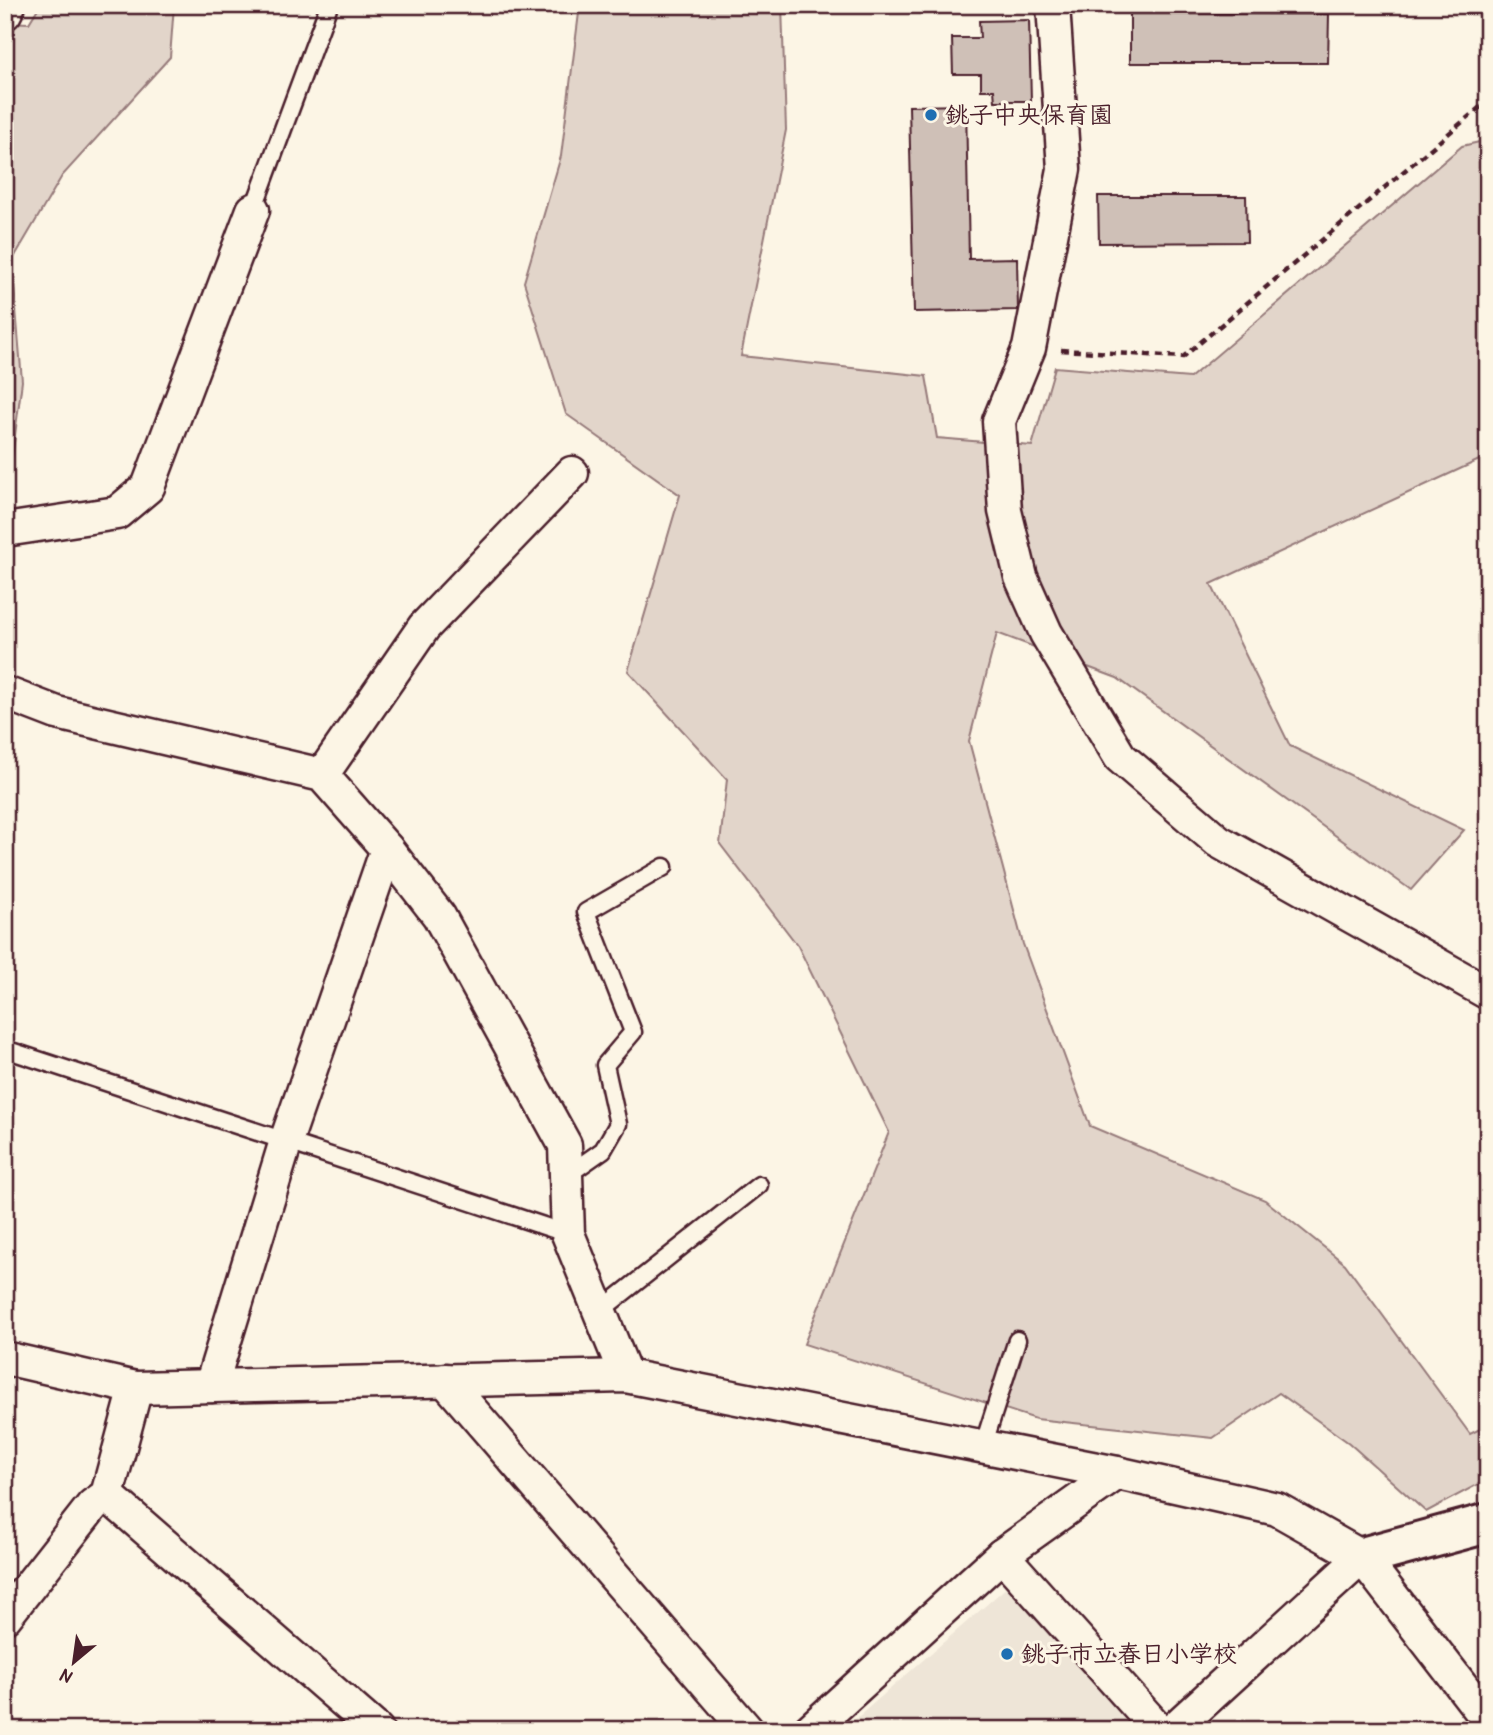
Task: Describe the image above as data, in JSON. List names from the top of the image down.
{
  "places": ["銚子中央保育園", "銚子市立春日小学校"],
  "north": "bottom left"
}
